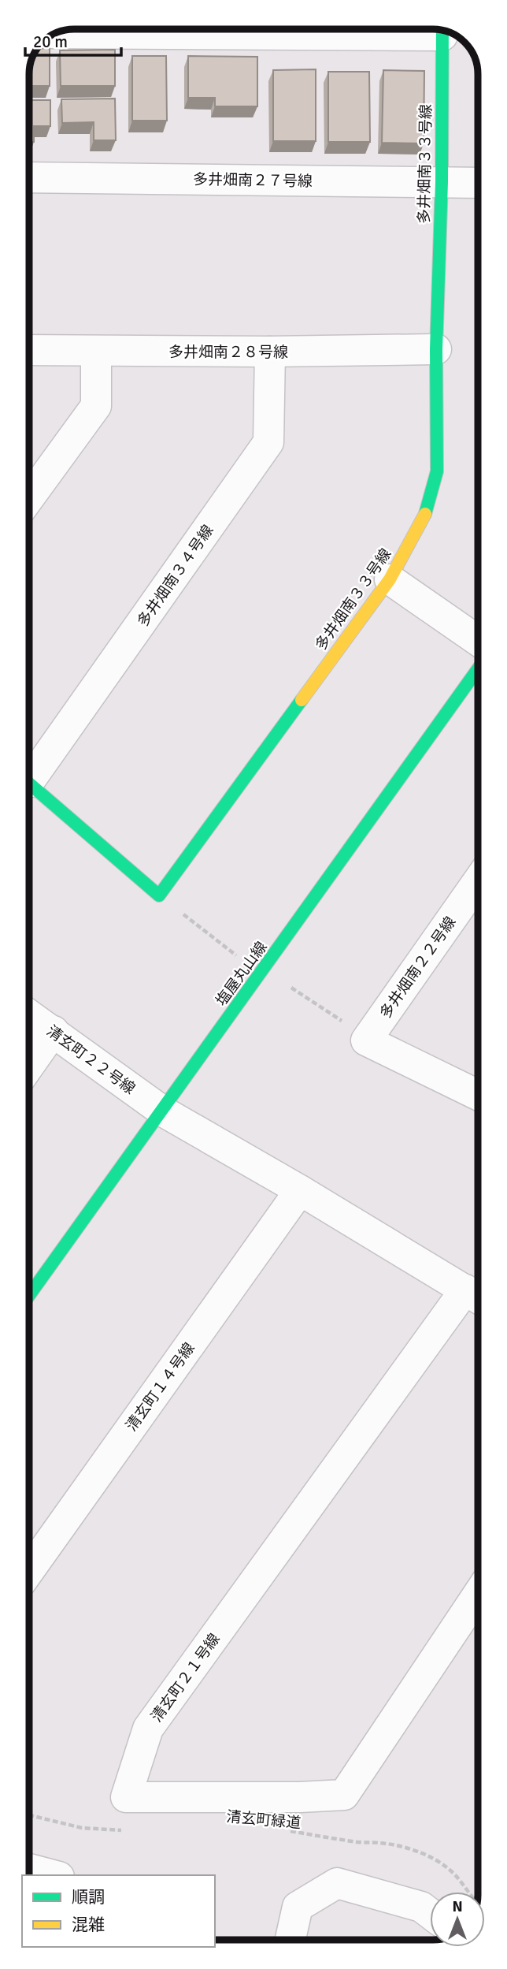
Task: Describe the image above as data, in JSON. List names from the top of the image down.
{
  "streets": {
    "street": [
      "多井畑南３３号線",
      "多井畑南２７号線",
      "多井畑南２８号線",
      "多井畑南３４号線",
      "多井畑南２２号線",
      "塩屋丸山線",
      "清玄町２２号線",
      "清玄町１４号線",
      "清玄町２１号線"
    ],
    "path": ["清玄町緑道"]
  },
  "crossings": [
    ["多井畑南３３号線", "多井畑南２７号線"],
    ["多井畑南３３号線", "多井畑南２８号線"],
    ["多井畑南２８号線", "多井畑南３４号線"],
    ["塩屋丸山線", "清玄町２２号線"],
    ["清玄町２２号線", "清玄町１４号線"],
    ["清玄町２２号線", "清玄町２１号線"]
  ],
  "legend": ["順調", "混雑"],
  "scale_bar": "20 m",
  "north": "top"
}
